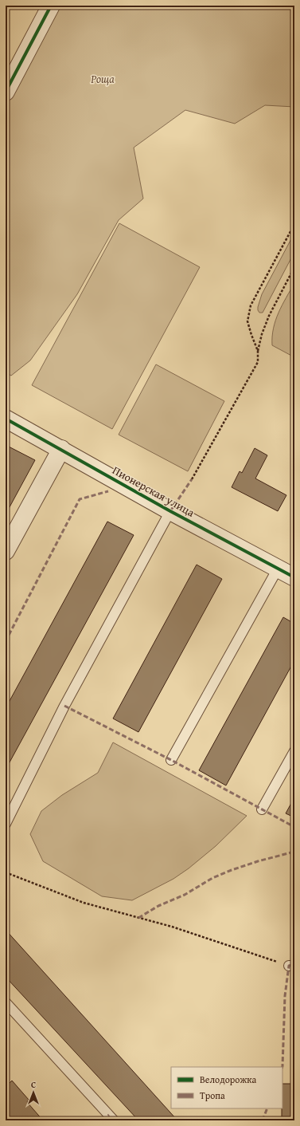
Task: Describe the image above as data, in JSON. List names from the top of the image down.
{
  "streets": {
    "street": ["Пионерская улица"]
  },
  "parks": ["Роща"],
  "legend": ["Велодорожка", "Тропа"],
  "north": "top"
}
